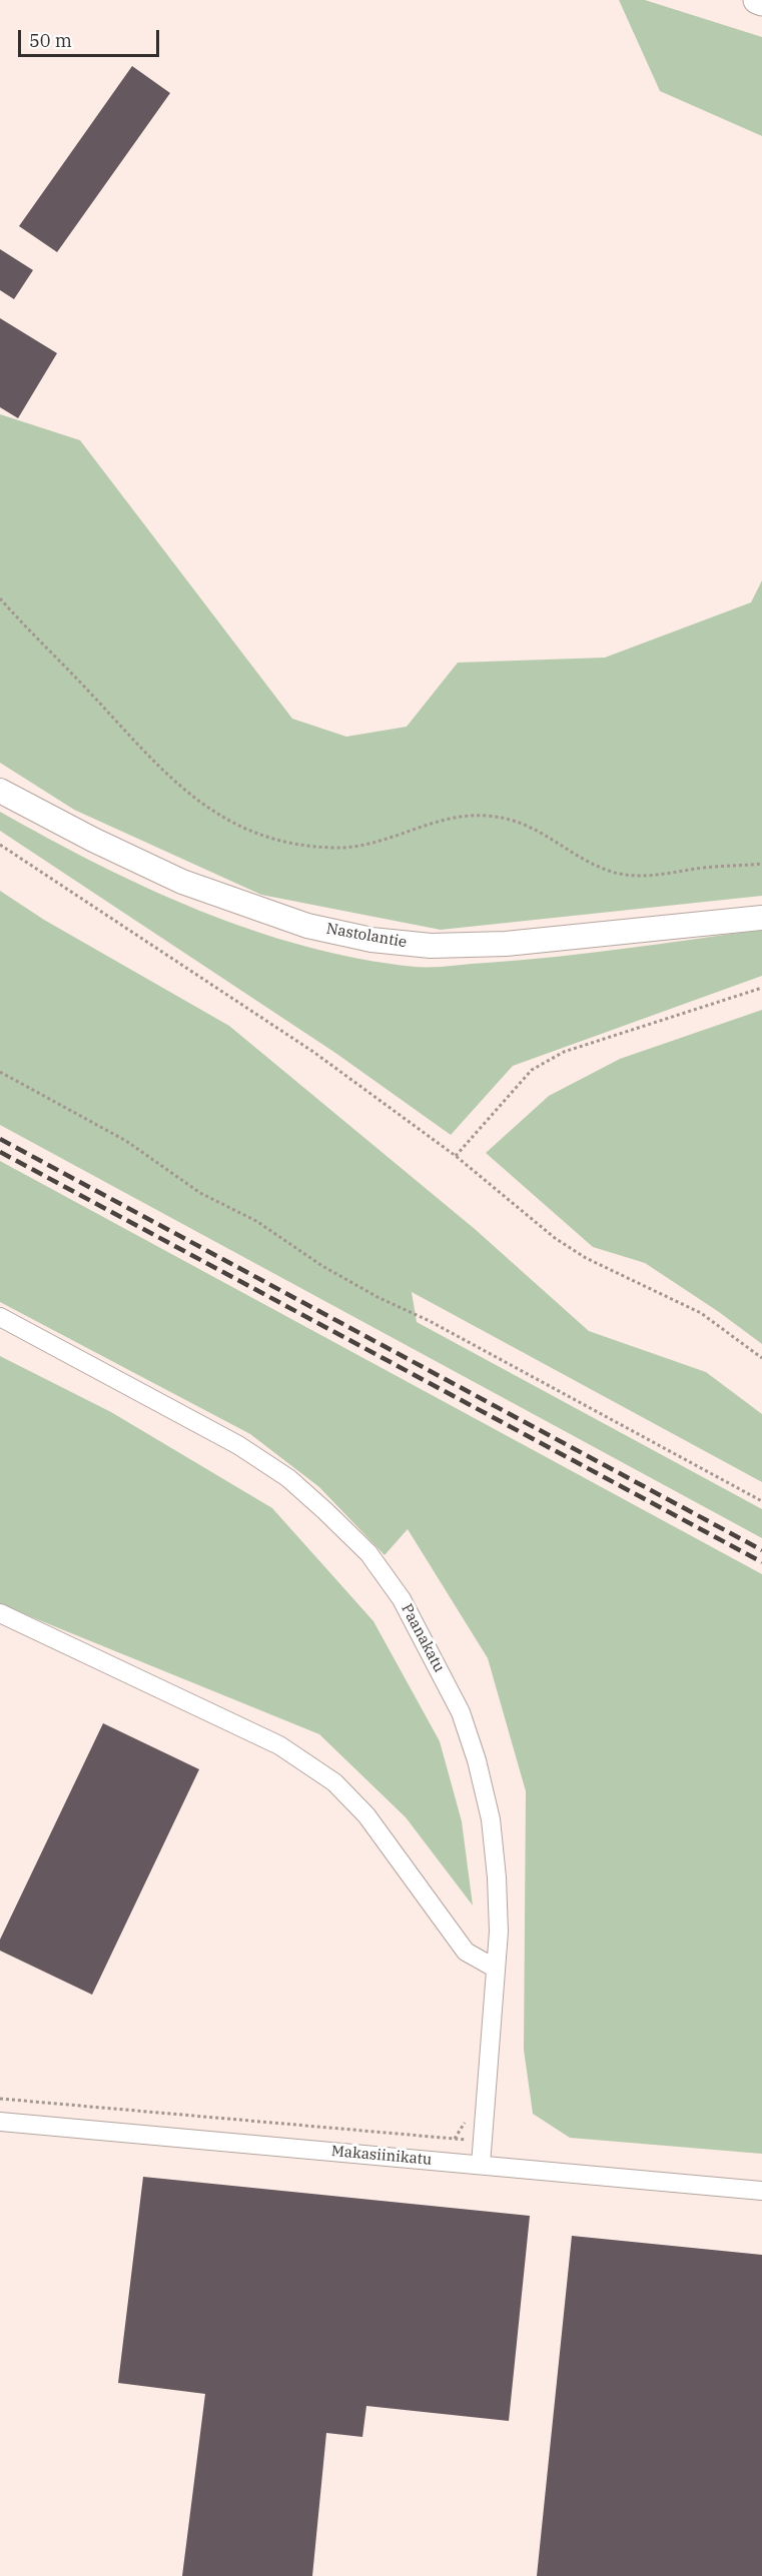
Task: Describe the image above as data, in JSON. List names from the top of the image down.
{
  "streets": {
    "main road": ["Nastolantie"],
    "street": ["Paanakatu", "Makasiinikatu"]
  },
  "crossings": [
    ["Paanakatu", "Makasiinikatu"]
  ],
  "scale_bar": "50 m"
}
